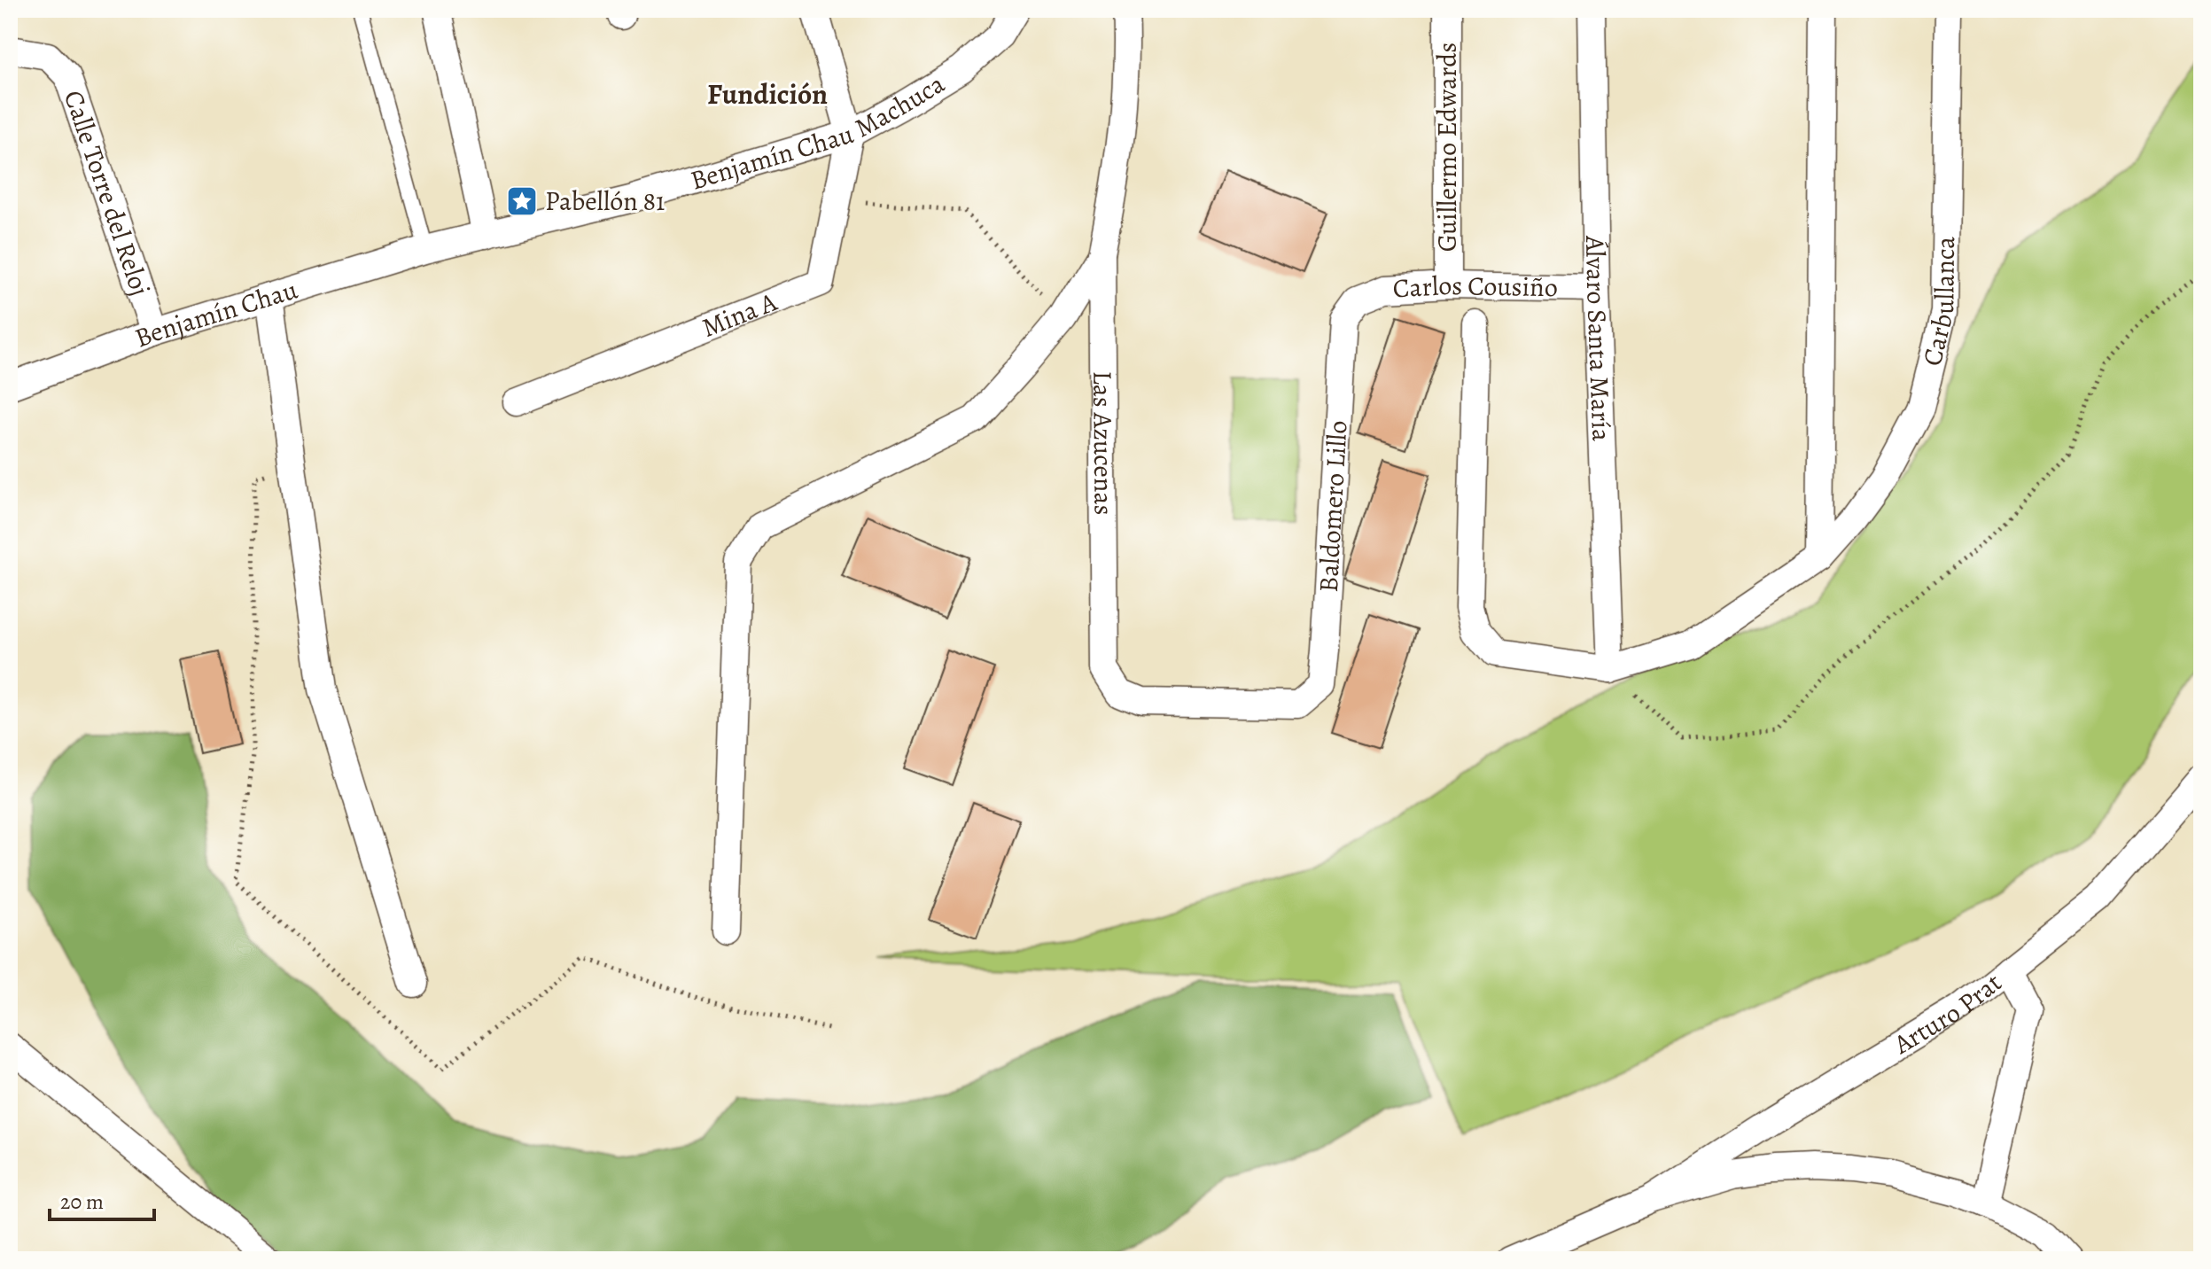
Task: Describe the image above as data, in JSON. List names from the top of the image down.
{
  "streets": {
    "street": [
      "Benjamín Chau Machuca",
      "Guillermo Edwards",
      "Calle Torre del Reloj",
      "Carlos Cousiño",
      "Carbullanca",
      "Benjamín Chau",
      "Mina A",
      "Álvaro Santa María",
      "Las Azucenas",
      "Baldomero Lillo",
      "Arturo Prat"
    ]
  },
  "crossings": [
    ["Benjamín Chau Machuca", "Benjamín Chau"],
    ["Benjamín Chau Machuca", "Mina A"],
    ["Guillermo Edwards", "Carlos Cousiño"],
    ["Calle Torre del Reloj", "Benjamín Chau"],
    ["Carlos Cousiño", "Álvaro Santa María"],
    ["Carlos Cousiño", "Baldomero Lillo"],
    ["Carbullanca", "Álvaro Santa María"],
    ["Las Azucenas", "Baldomero Lillo"]
  ],
  "districts": ["Fundición"],
  "places": {
    "place": ["Pabellón 81"]
  },
  "scale_bar": "20 m"
}
